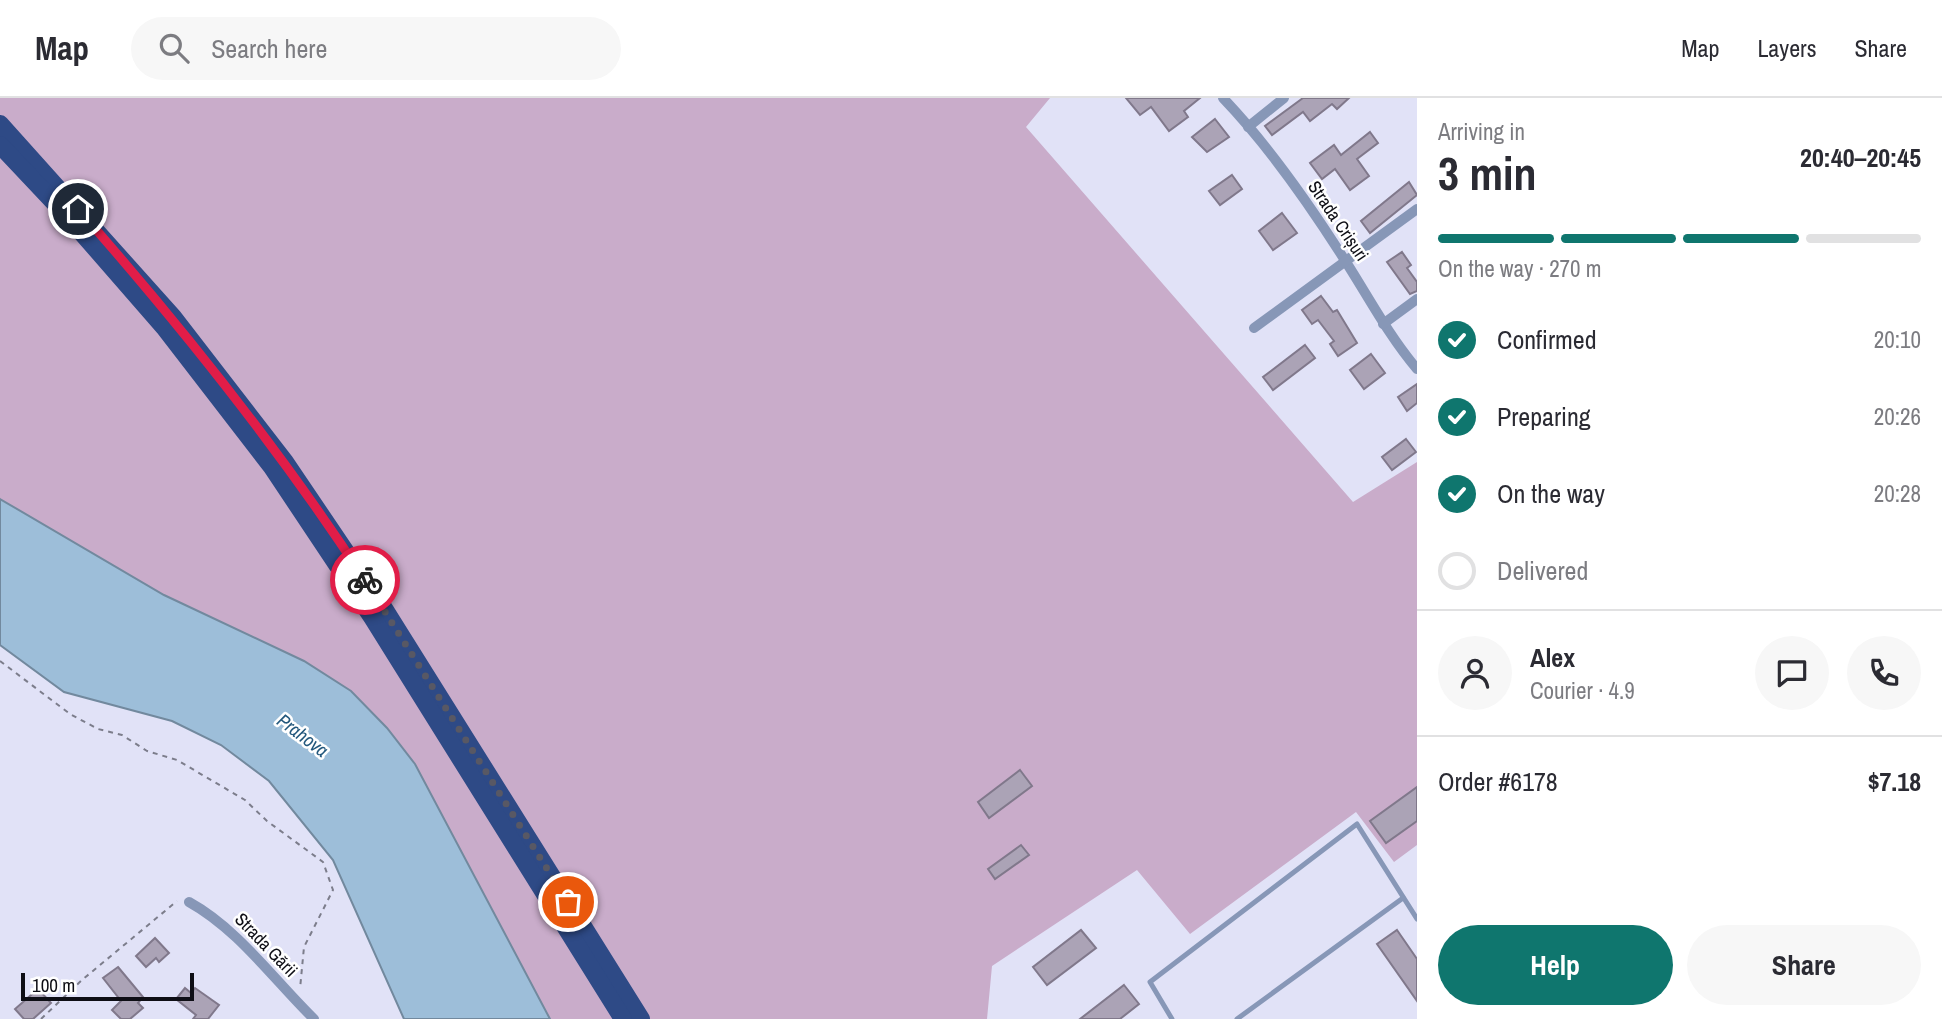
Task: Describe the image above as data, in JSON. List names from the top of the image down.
{
  "streets": {
    "street": ["Strada Crișuri", "Strada Gării"]
  },
  "water": ["Prahova"],
  "scale_bar": "100 m",
  "page": {
    "header": "Map",
    "search": "Search here",
    "nav": ["Map", "Layers", "Share"],
    "heading": ["3 min", "Arriving in", "20:40–20:45"],
    "panel": [
      "Alex",
      "Courier · 4.9",
      "Order #6178",
      "$7.18"
    ],
    "bar": "On the way · 270 m",
    "list": [
      ["Confirmed", "20:10"],
      ["Preparing", "20:26"],
      ["On the way", "20:28"],
      "Delivered"
    ],
    "buttons": ["Help", "Share"],
    "scale": "100 m"
  }
}
